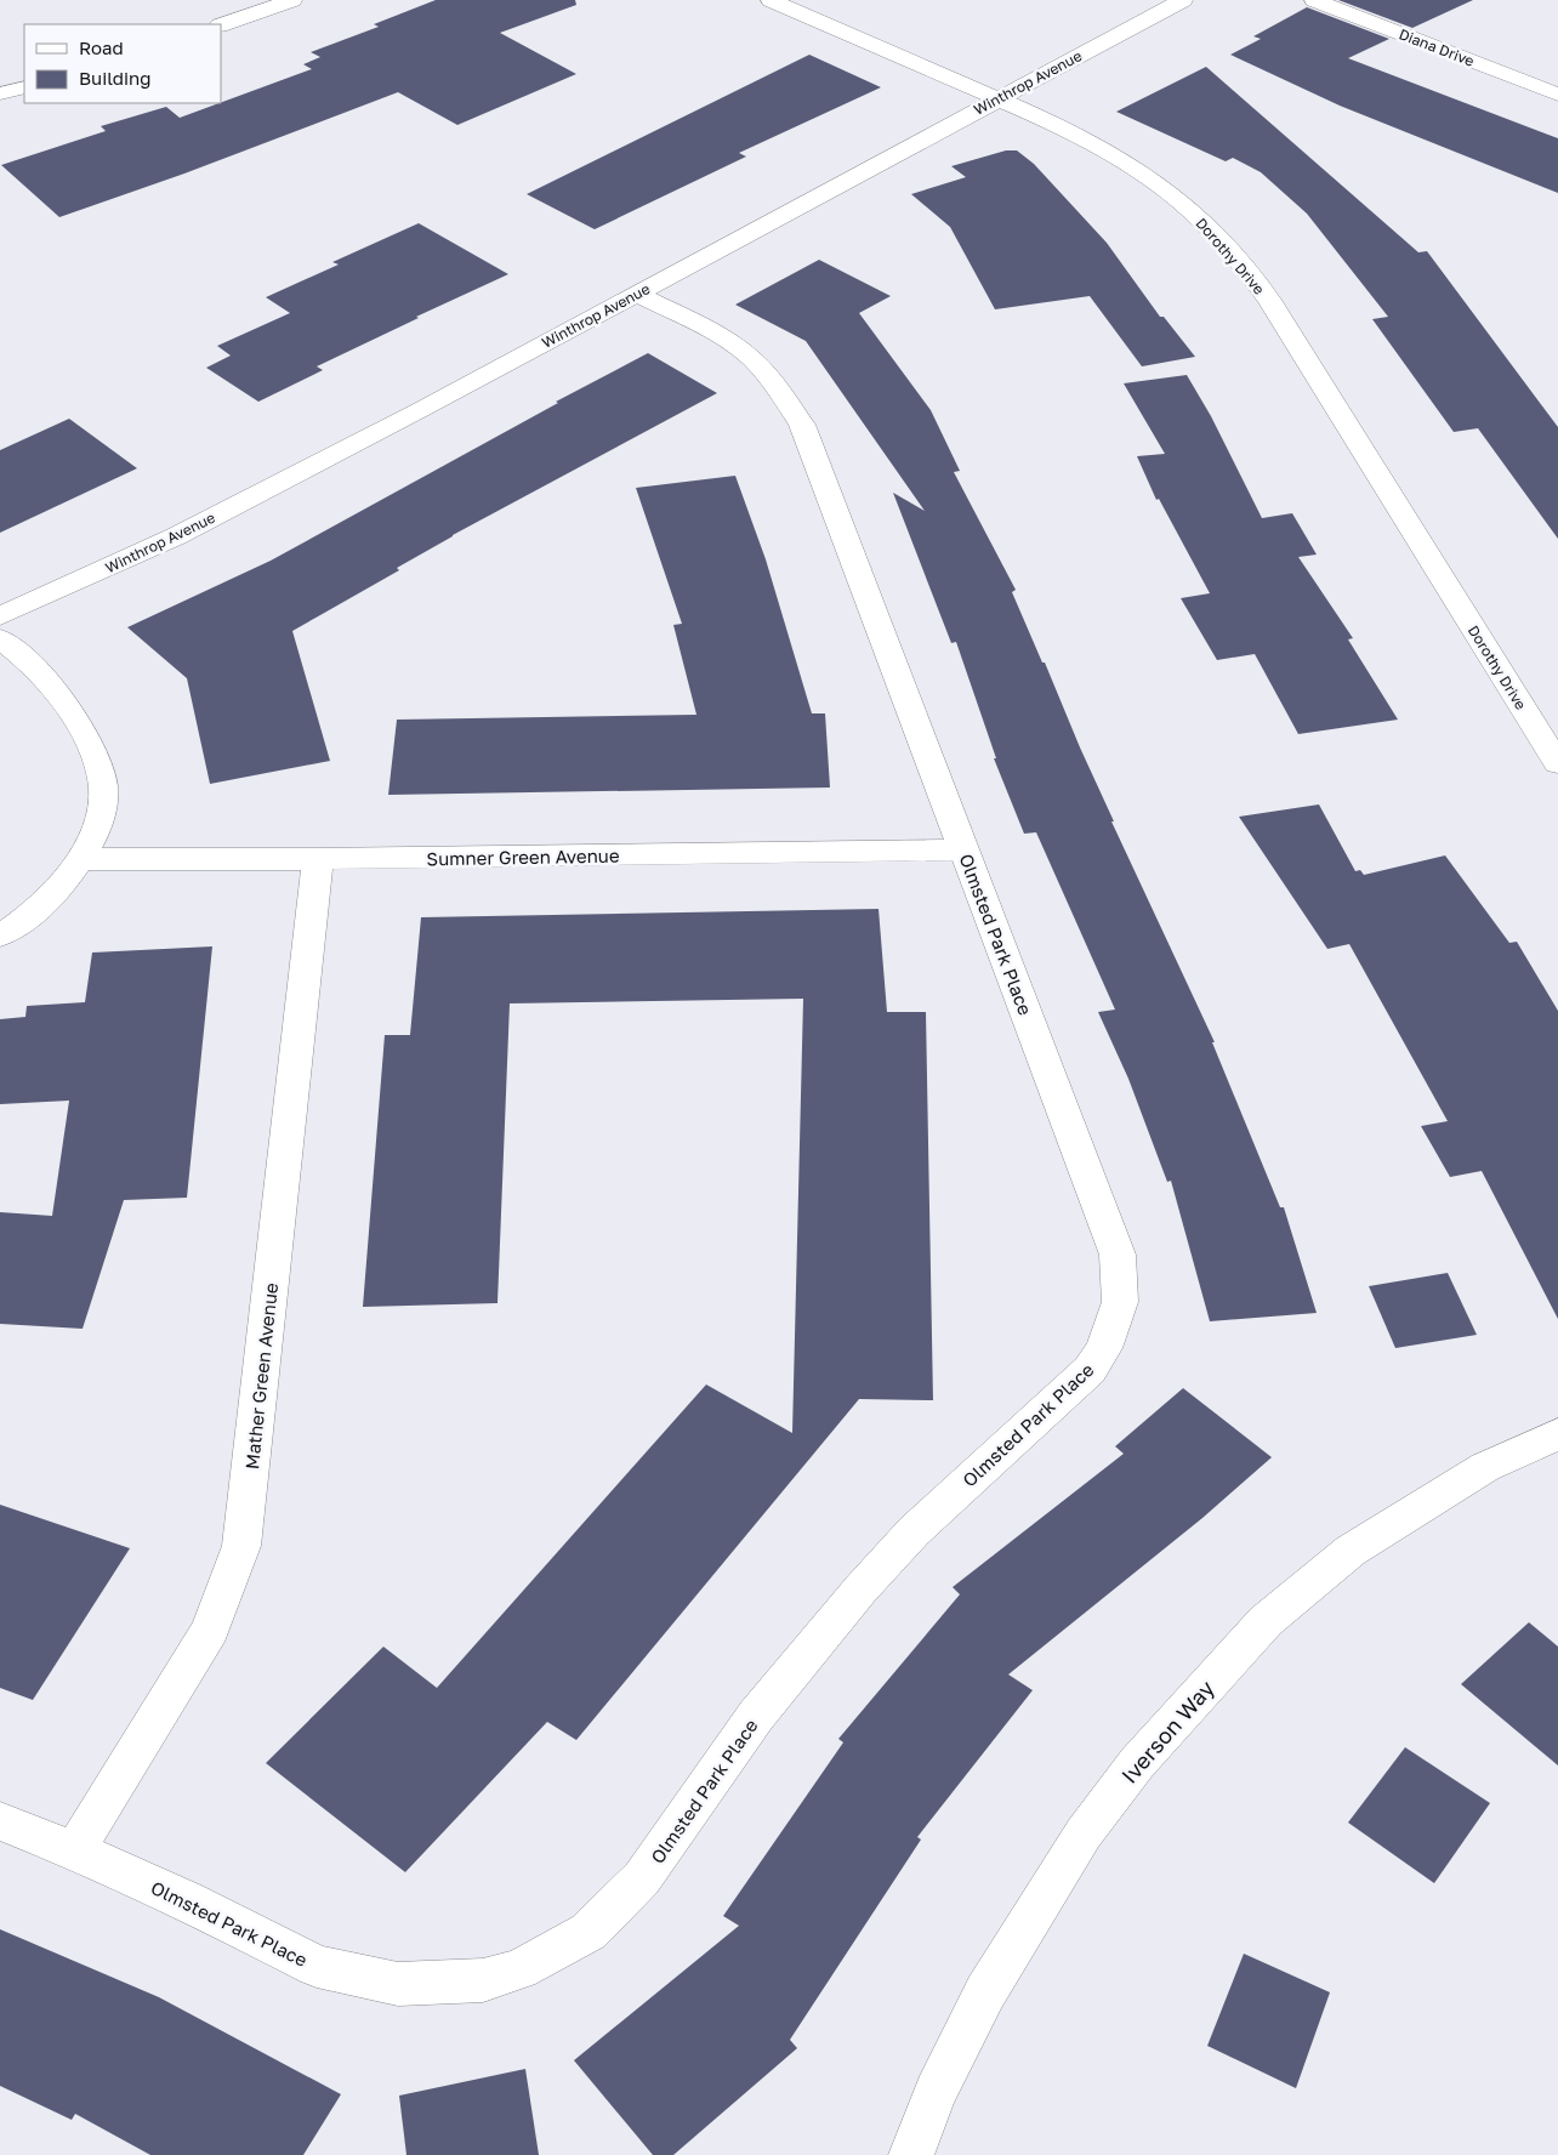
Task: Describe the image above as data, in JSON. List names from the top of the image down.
{
  "streets": {
    "street": [
      "Diana Drive",
      "Winthrop Avenue",
      "Dorothy Drive",
      "Sumner Green Avenue",
      "Olmsted Park Place",
      "Mather Green Avenue",
      "Iverson Way"
    ]
  },
  "crossings": [
    ["Winthrop Avenue", "Dorothy Drive"],
    ["Winthrop Avenue", "Olmsted Park Place"],
    ["Sumner Green Avenue", "Olmsted Park Place"],
    ["Sumner Green Avenue", "Mather Green Avenue"],
    ["Olmsted Park Place", "Mather Green Avenue"]
  ],
  "legend": ["Road", "Building"]
}
